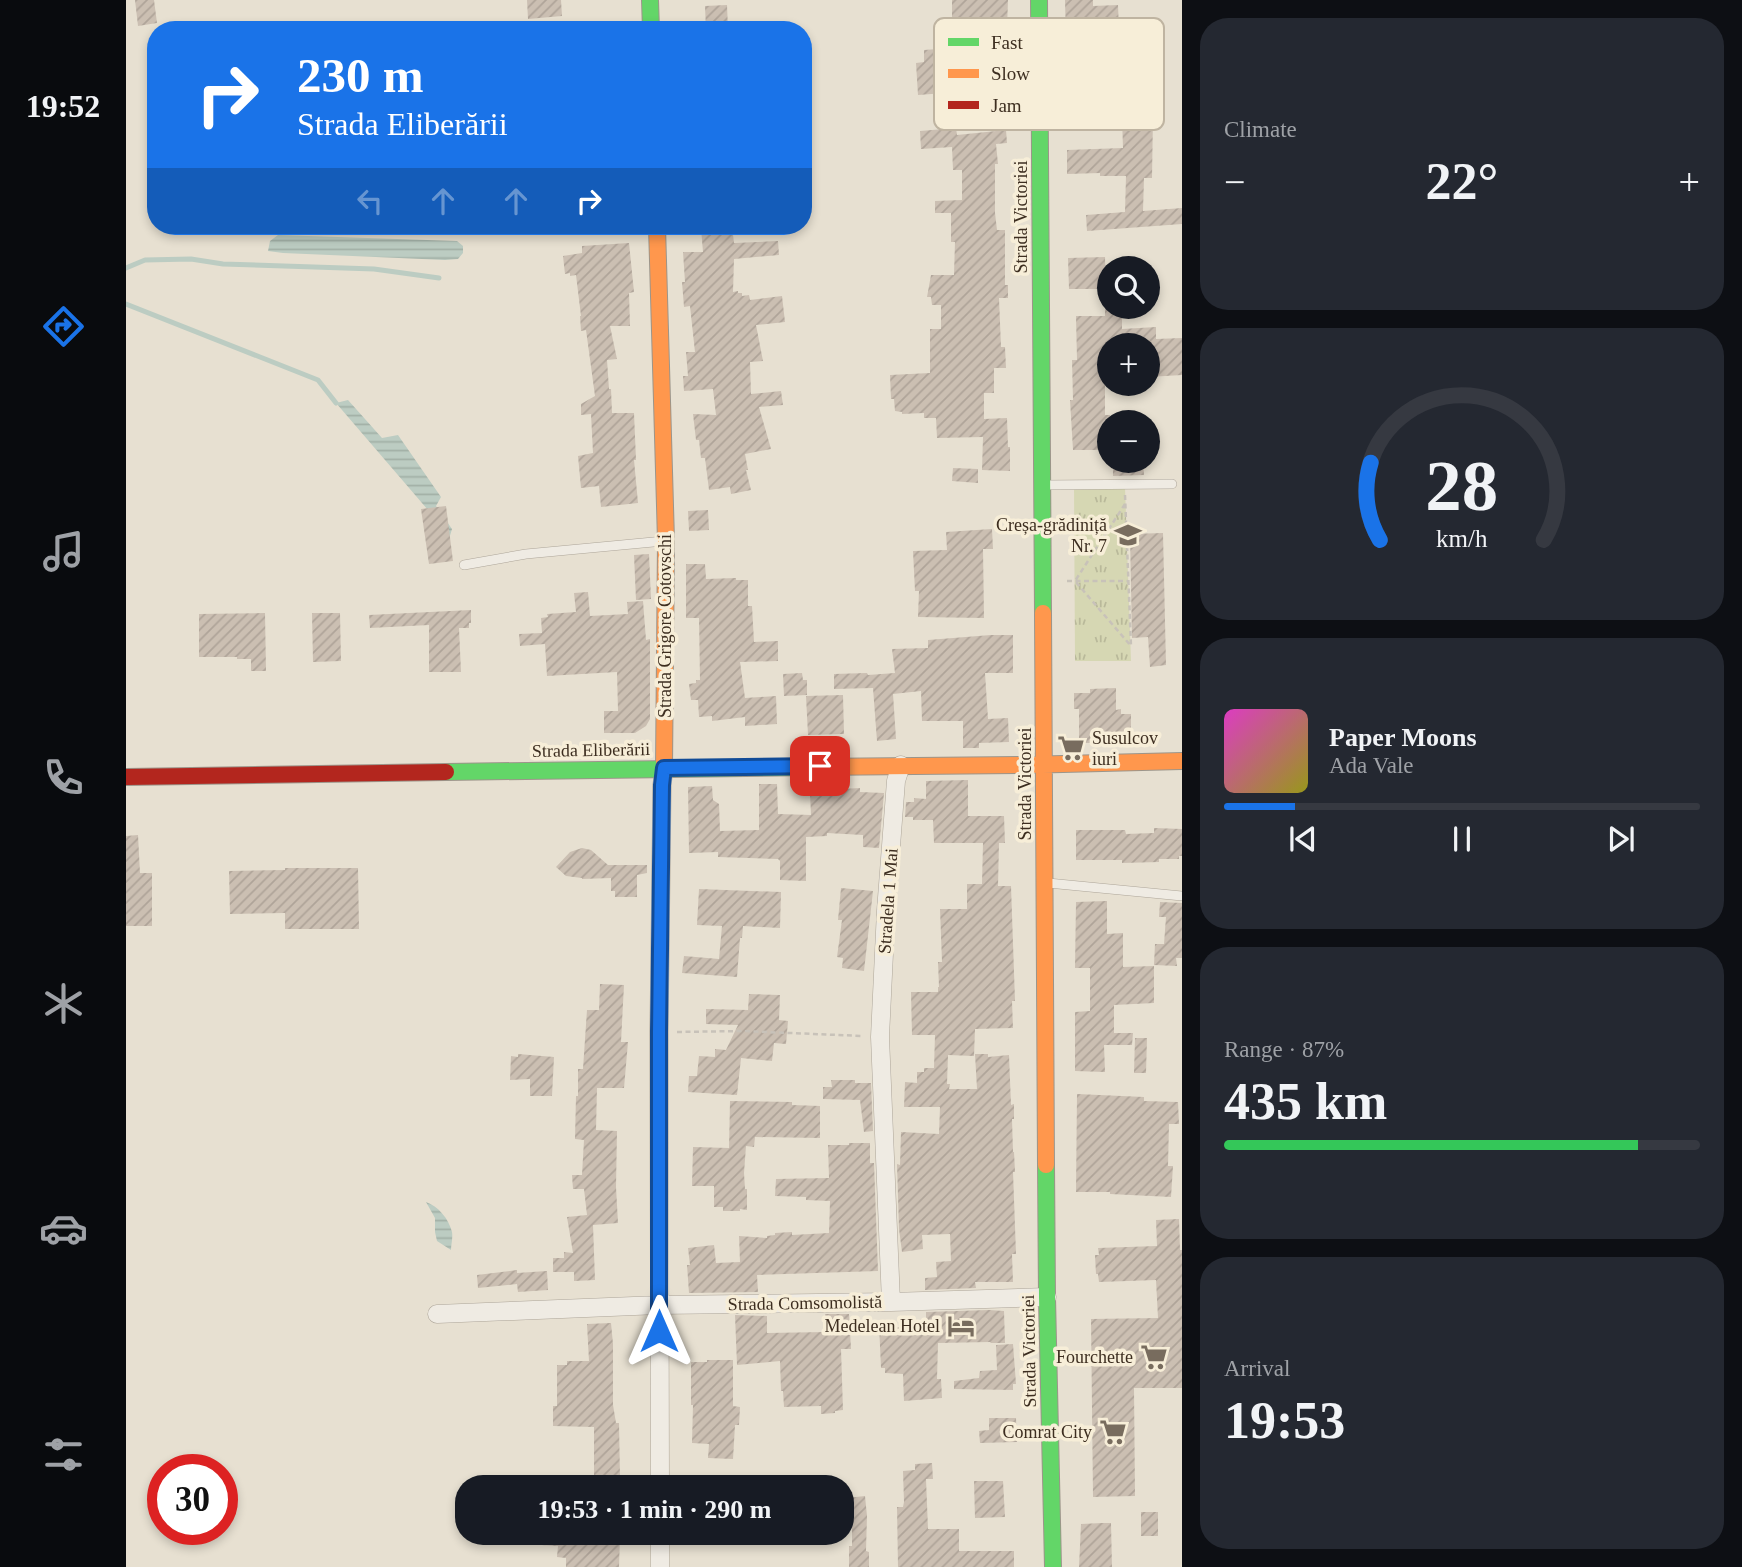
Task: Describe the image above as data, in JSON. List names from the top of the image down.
{
  "streets": {
    "street": [
      "Strada Victoriei",
      "Strada Grigore Cotovschi",
      "Strada Eliberării",
      "Stradela 1 Mai",
      "Strada Comsomolistă"
    ]
  },
  "crossings": [
    ["Strada Victoriei", "Strada Eliberării"],
    ["Strada Victoriei", "Strada Comsomolistă"],
    ["Strada Grigore Cotovschi", "Strada Eliberării"],
    ["Strada Grigore Cotovschi", "Strada Comsomolistă"],
    ["Strada Eliberării", "Stradela 1 Mai"],
    ["Stradela 1 Mai", "Strada Comsomolistă"]
  ],
  "places": {
    "school or university": ["Creșa-grădiniță Nr. 7"],
    "supermarket": ["Susulcov iuri", "Fourchette", "Comrat City"],
    "hotel": ["Medelean Hotel"]
  },
  "legend": ["Fast", "Slow", "Jam"],
  "page": {
    "tabs": "19:52",
    "tile": [
      "Climate",
      ["Range · 87%", "435 km"],
      ["Arrival", "19:53"]
    ],
    "turn": ["230 m", "Strada Eliberării"],
    "heat": ["−", "22°", "+"],
    "map_buttons": ["+", "−"],
    "song": ["Paper Moons", "Ada Vale"],
    "limit": "30",
    "trip": "19:53 · 1 min · 290 m",
    "gauge": ["28", "km/h"]
  }
}
